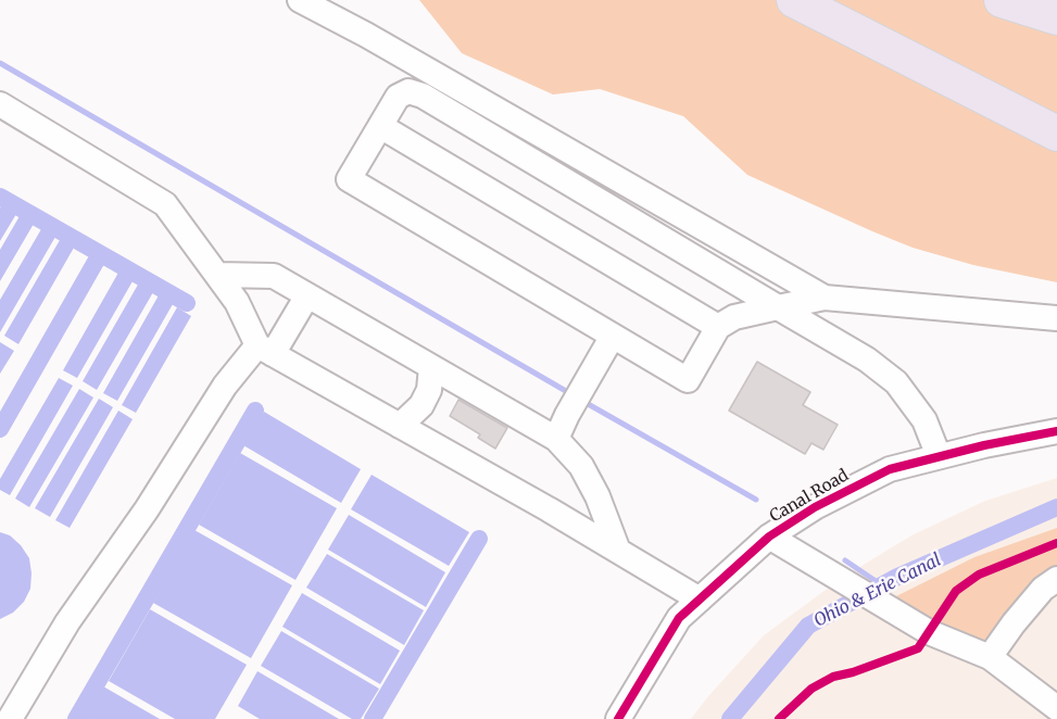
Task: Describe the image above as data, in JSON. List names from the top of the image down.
{
  "streets": {
    "street": ["Canal Road"]
  },
  "water": ["Ohio & Erie Canal"]
}
